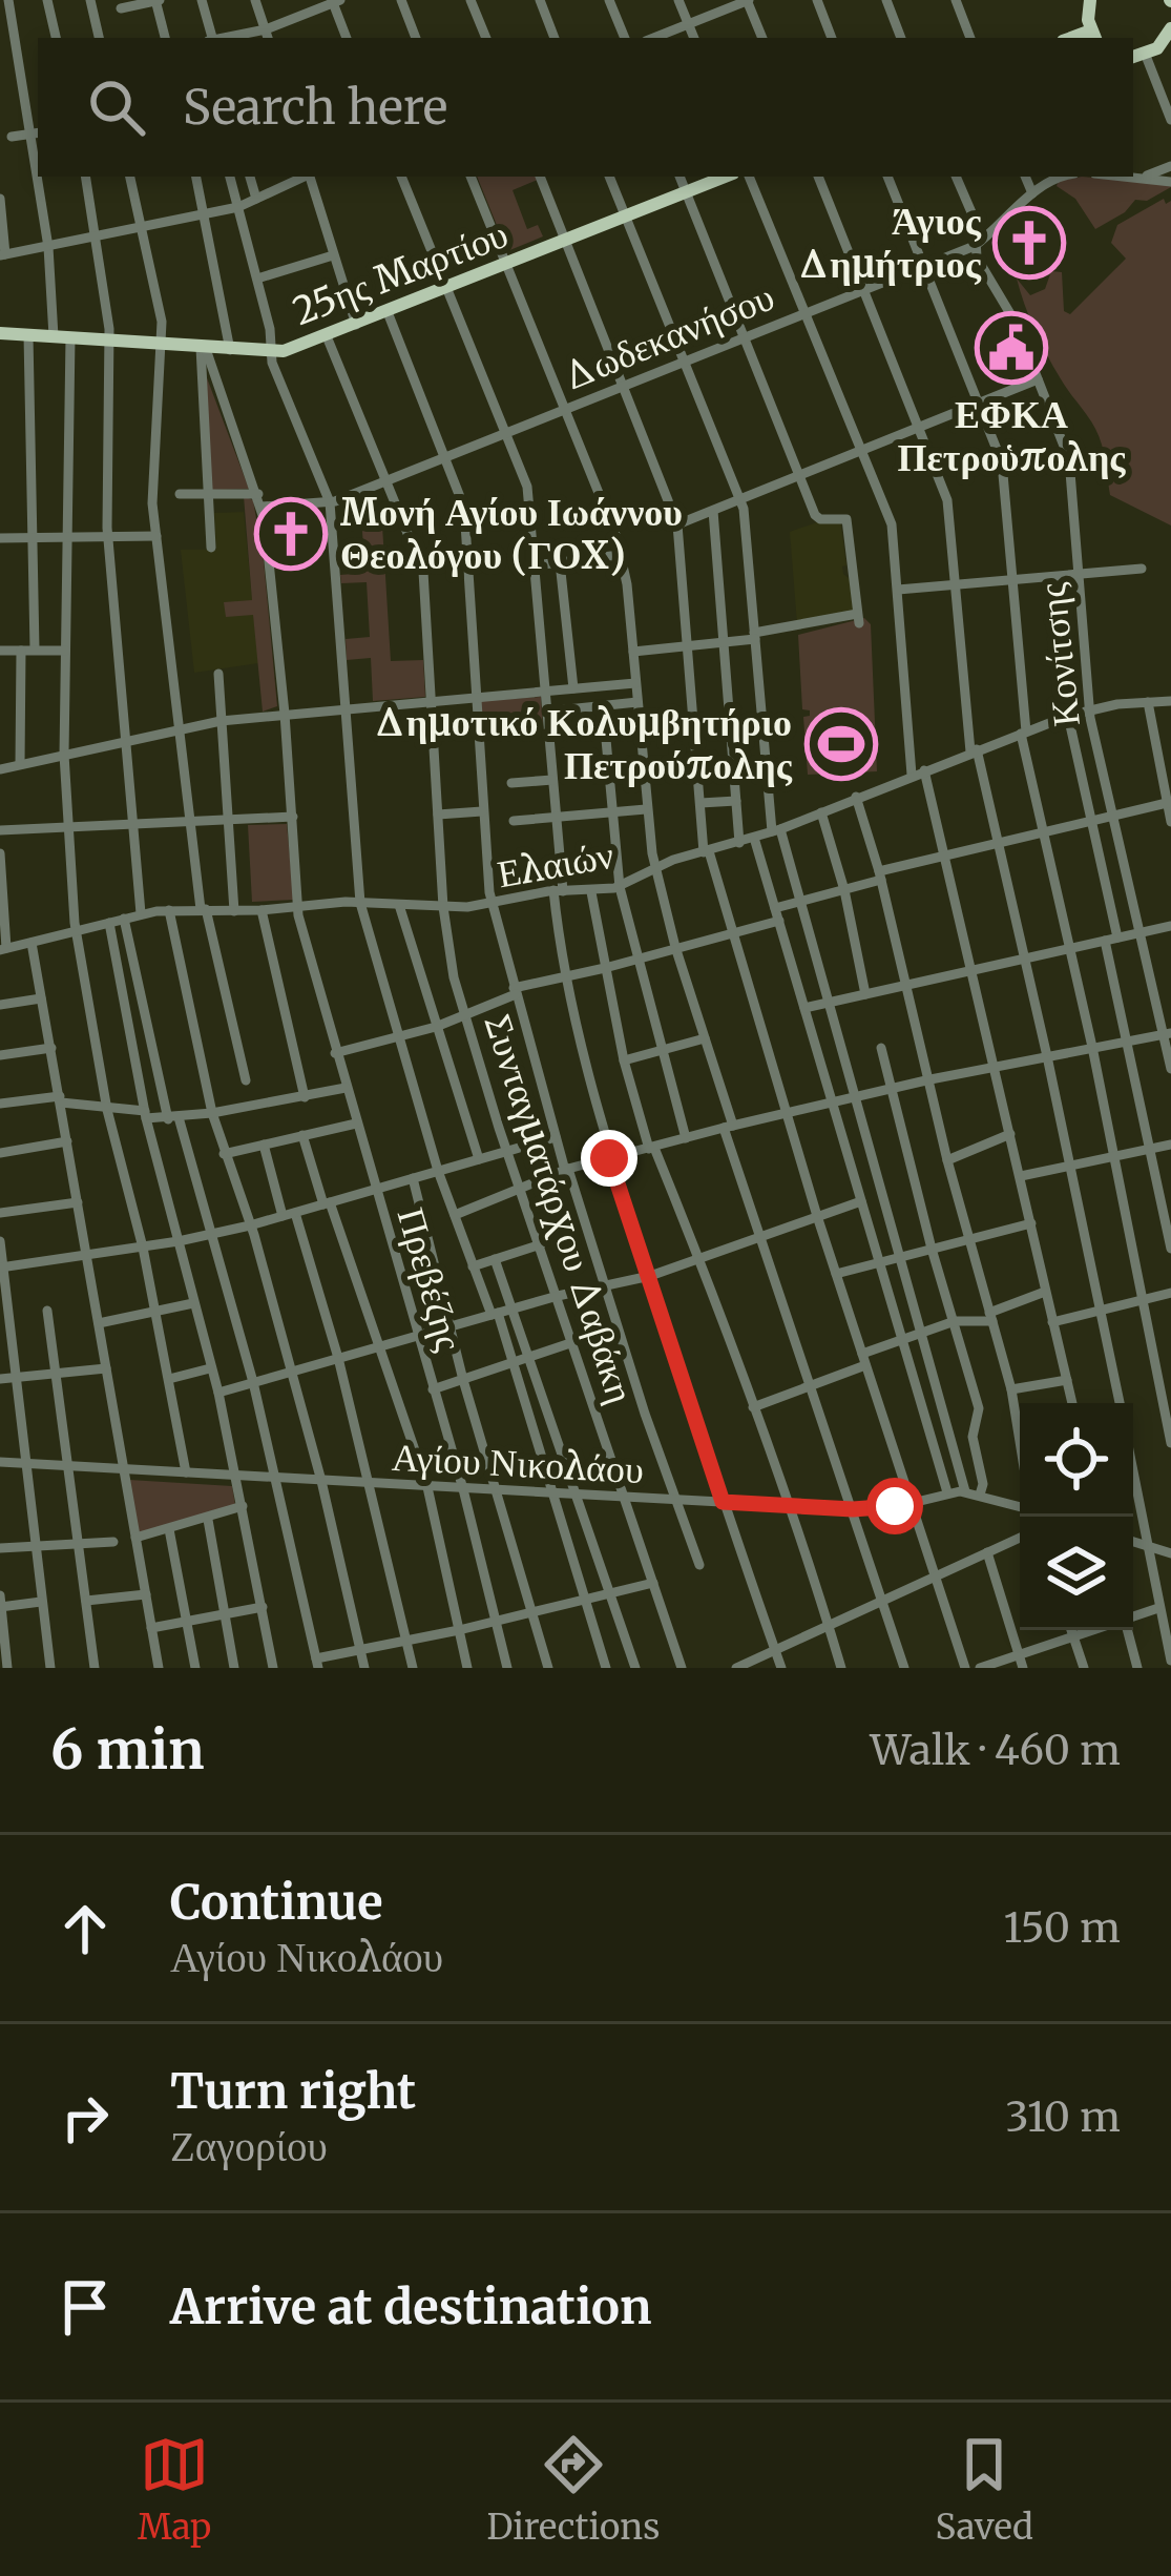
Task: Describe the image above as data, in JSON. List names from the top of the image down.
{
  "streets": {
    "main road": ["25ης Μαρτίου"],
    "street": [
      "Δωδεκανήσου",
      "Κονίτσης",
      "Ελαιών",
      "Συνταγματάρχου Δαβάκη",
      "Πρεβέζης",
      "Αγίου Νικολάου"
    ]
  },
  "crossings": [
    ["25ης Μαρτίου", "Συνταγματάρχου Δαβάκη"],
    ["25ης Μαρτίου", "Πρεβέζης"],
    ["Δωδεκανήσου", "Κονίτσης"],
    ["Δωδεκανήσου", "Συνταγματάρχου Δαβάκη"],
    ["Δωδεκανήσου", "Πρεβέζης"],
    ["Κονίτσης", "Ελαιών"],
    ["Ελαιών", "Συνταγματάρχου Δαβάκη"],
    ["Ελαιών", "Πρεβέζης"],
    ["Συνταγματάρχου Δαβάκη", "Αγίου Νικολάου"],
    ["Πρεβέζης", "Αγίου Νικολάου"]
  ],
  "places": {
    "church": ["Άγιος Δημήτριος", "Μονή Αγίου Ιωάννου Θεολόγου (ΓΟΧ)"],
    "public building": ["ΕΦΚΑ Πετροὑπολης"],
    "sports": ["Δημοτικό Κολυμβητήριο Πετρούπολης"]
  },
  "page": {
    "search": "Search here",
    "heading": ["6 min", "Walk · 460 m"],
    "list": [
      ["Continue", "Αγίου Νικολάου", "150 m"],
      ["Turn right", "Ζαγορίου", "310 m"],
      "Arrive at destination"
    ],
    "nav": ["Map", "Directions", "Saved"]
  }
}
